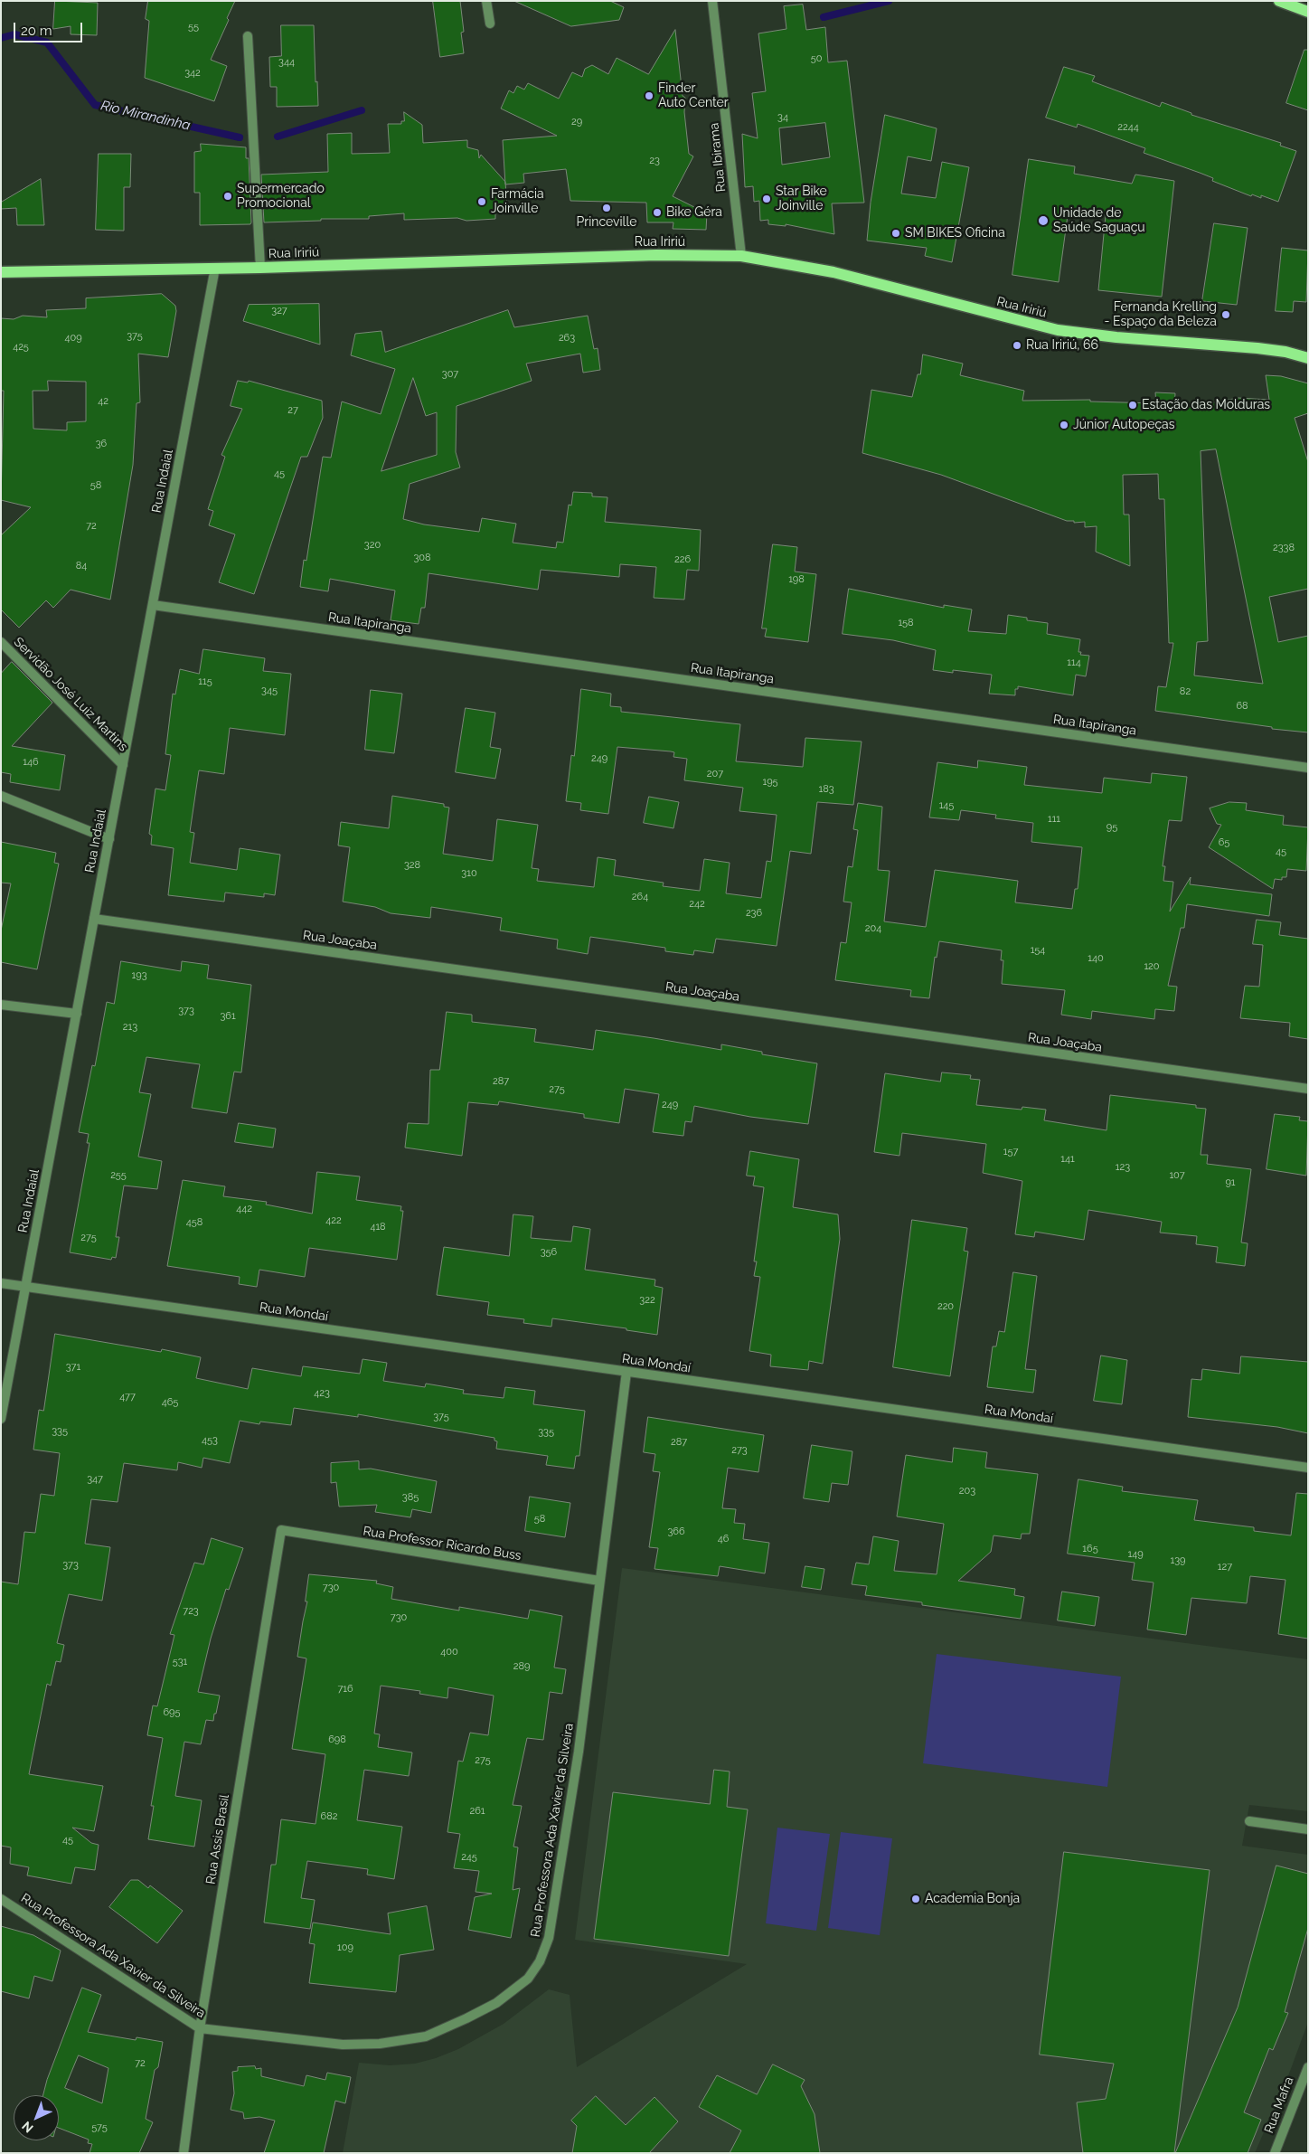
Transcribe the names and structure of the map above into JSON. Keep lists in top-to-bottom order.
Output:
{
  "streets": {
    "main road": ["Rua Iririú"],
    "street": [
      "Rua Ibirama",
      "Rua Indaial",
      "Rua Itapiranga",
      "Servidão José Luiz Martins",
      "Rua Joaçaba",
      "Rua Mondaí",
      "Rua Professor Ricardo Buss",
      "Rua Professora Ada Xavier da Silveira",
      "Rua Assis Brasil",
      "Rua Mafra"
    ]
  },
  "crossings": [
    ["Rua Ibirama", "Rua Iririú"],
    ["Rua Iririú", "Rua Indaial"],
    ["Rua Indaial", "Rua Itapiranga"],
    ["Rua Indaial", "Servidão José Luiz Martins"],
    ["Rua Indaial", "Rua Joaçaba"],
    ["Rua Indaial", "Rua Mondaí"],
    ["Rua Mondaí", "Rua Professora Ada Xavier da Silveira"],
    ["Rua Professor Ricardo Buss", "Rua Professora Ada Xavier da Silveira"],
    ["Rua Professor Ricardo Buss", "Rua Assis Brasil"],
    ["Rua Professora Ada Xavier da Silveira", "Rua Assis Brasil"]
  ],
  "water": ["Rio Mirandinha"],
  "places": [
    "Finder Auto Center",
    "Supermercado Promocional",
    "Star Bike Joinville",
    "Farmácia Joinville",
    "Princeville",
    "Bike Géra",
    "Unidade de Saúde Saguaçu",
    "SM BIKES Oficina",
    "Fernanda Krelling - Espaço da Beleza",
    "Rua Iririú, 66",
    "Estação das Molduras",
    "Júnior Autopeças",
    "Academia Bonja"
  ],
  "house_numbers": [
    "55",
    "50",
    "344",
    "342",
    "34",
    "29",
    "2244",
    "23",
    "327",
    "375",
    "409",
    "263",
    "425",
    "307",
    "42",
    "27",
    "36",
    "45",
    "58",
    "72",
    "320",
    "2338",
    "308",
    "226",
    "84",
    "198",
    "158",
    "114",
    "115",
    "345",
    "82",
    "68",
    "249",
    "146",
    "207",
    "195",
    "183",
    "145",
    "111",
    "95",
    "65",
    "45",
    "328",
    "310",
    "264",
    "242",
    "236",
    "204",
    "154",
    "140",
    "120",
    "193",
    "373",
    "361",
    "213",
    "287",
    "275",
    "249",
    "157",
    "141",
    "123",
    "255",
    "107",
    "91",
    "442",
    "422",
    "458",
    "418",
    "275",
    "356",
    "322",
    "220",
    "371",
    "423",
    "477",
    "465",
    "375",
    "335",
    "335",
    "453",
    "287",
    "273",
    "347",
    "203",
    "385",
    "58",
    "366",
    "46",
    "165",
    "149",
    "139",
    "373",
    "127",
    "730",
    "723",
    "730",
    "400",
    "531",
    "289",
    "716",
    "695",
    "698",
    "275",
    "261",
    "682",
    "45",
    "245",
    "109",
    "72",
    "575"
  ],
  "scale_bar": "20 m",
  "north": "bottom left"
}
